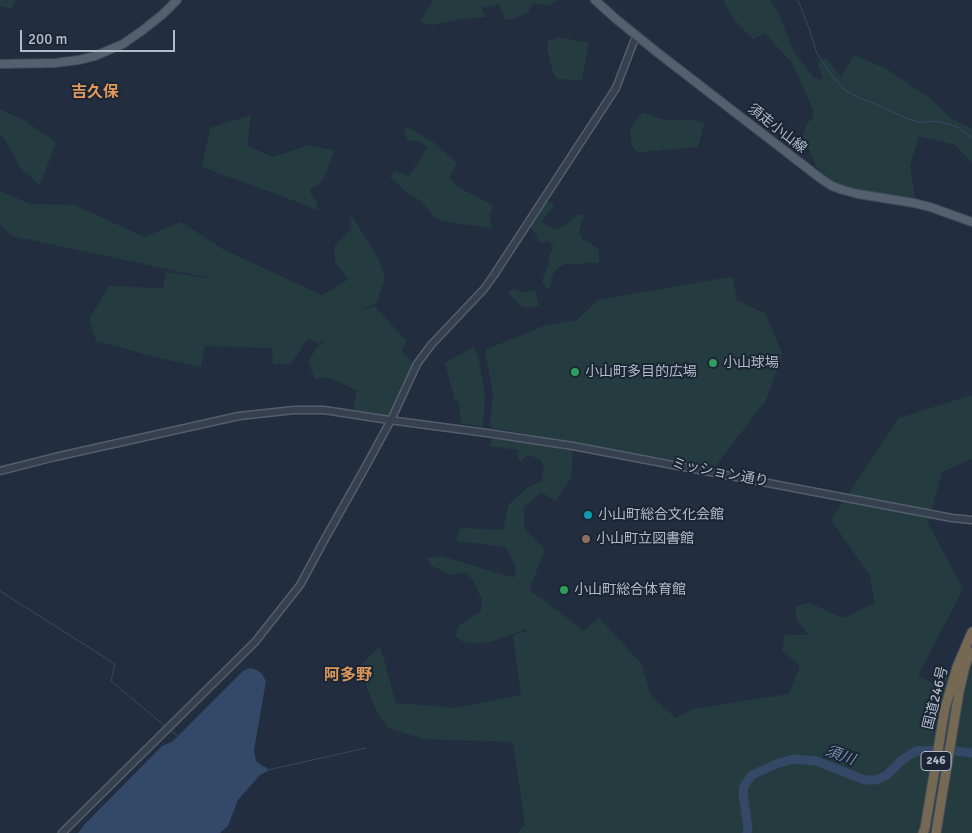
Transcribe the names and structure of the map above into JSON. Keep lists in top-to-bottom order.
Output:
{
  "streets": {
    "highway": ["国道246号", "246"],
    "main road": ["須走小山線"],
    "street": ["ミッション通り"]
  },
  "districts": ["吉久保", "阿多野"],
  "water": ["須川"],
  "places": [
    "小山球場",
    "小山町多目的広場",
    "小山町総合文化会館",
    "小山町立図書館",
    "小山町総合体育館"
  ],
  "scale_bar": "200 m"
}
